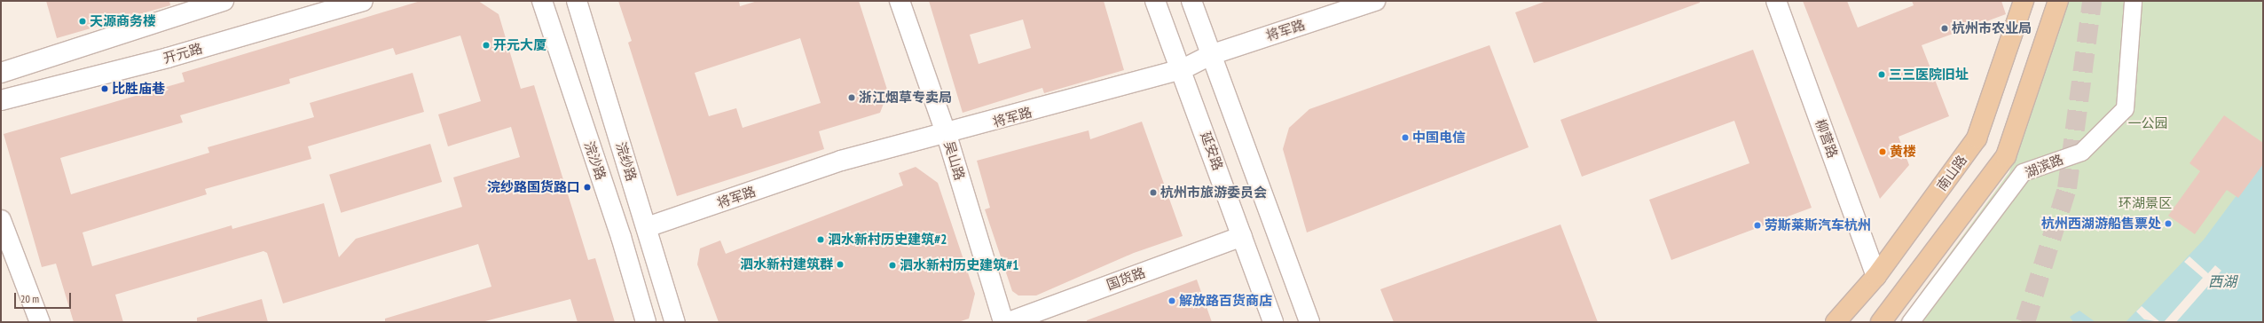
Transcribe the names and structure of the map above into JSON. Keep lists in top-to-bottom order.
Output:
{
  "streets": {
    "main road": ["南山路"],
    "street": [
      "将军路",
      "开元路",
      "柳营路",
      "延安路",
      "浣沙路",
      "吴山路",
      "浣纱路",
      "湖滨路",
      "国货路"
    ]
  },
  "crossings": [
    ["将军路", "延安路"],
    ["将军路", "吴山路"],
    ["将军路", "浣纱路"],
    ["柳营路", "南山路"],
    ["延安路", "国货路"]
  ],
  "water": ["西湖"],
  "parks": ["一公园", "环湖景区"],
  "places": [
    "天源商务楼",
    "杭州市农业局",
    "开元大厦",
    "三三医院旧址",
    "比胜庙巷",
    "浙江烟草专卖局",
    "中国电信",
    "黄楼",
    "浣纱路国货路口",
    "杭州市旅游委员会",
    "杭州西湖游船售票处",
    "劳斯莱斯汽车杭州",
    "泗水新村历史建筑#2",
    "泗水新村建筑群",
    "泗水新村历史建筑#1",
    "解放路百货商店"
  ],
  "scale_bar": "20 m"
}
